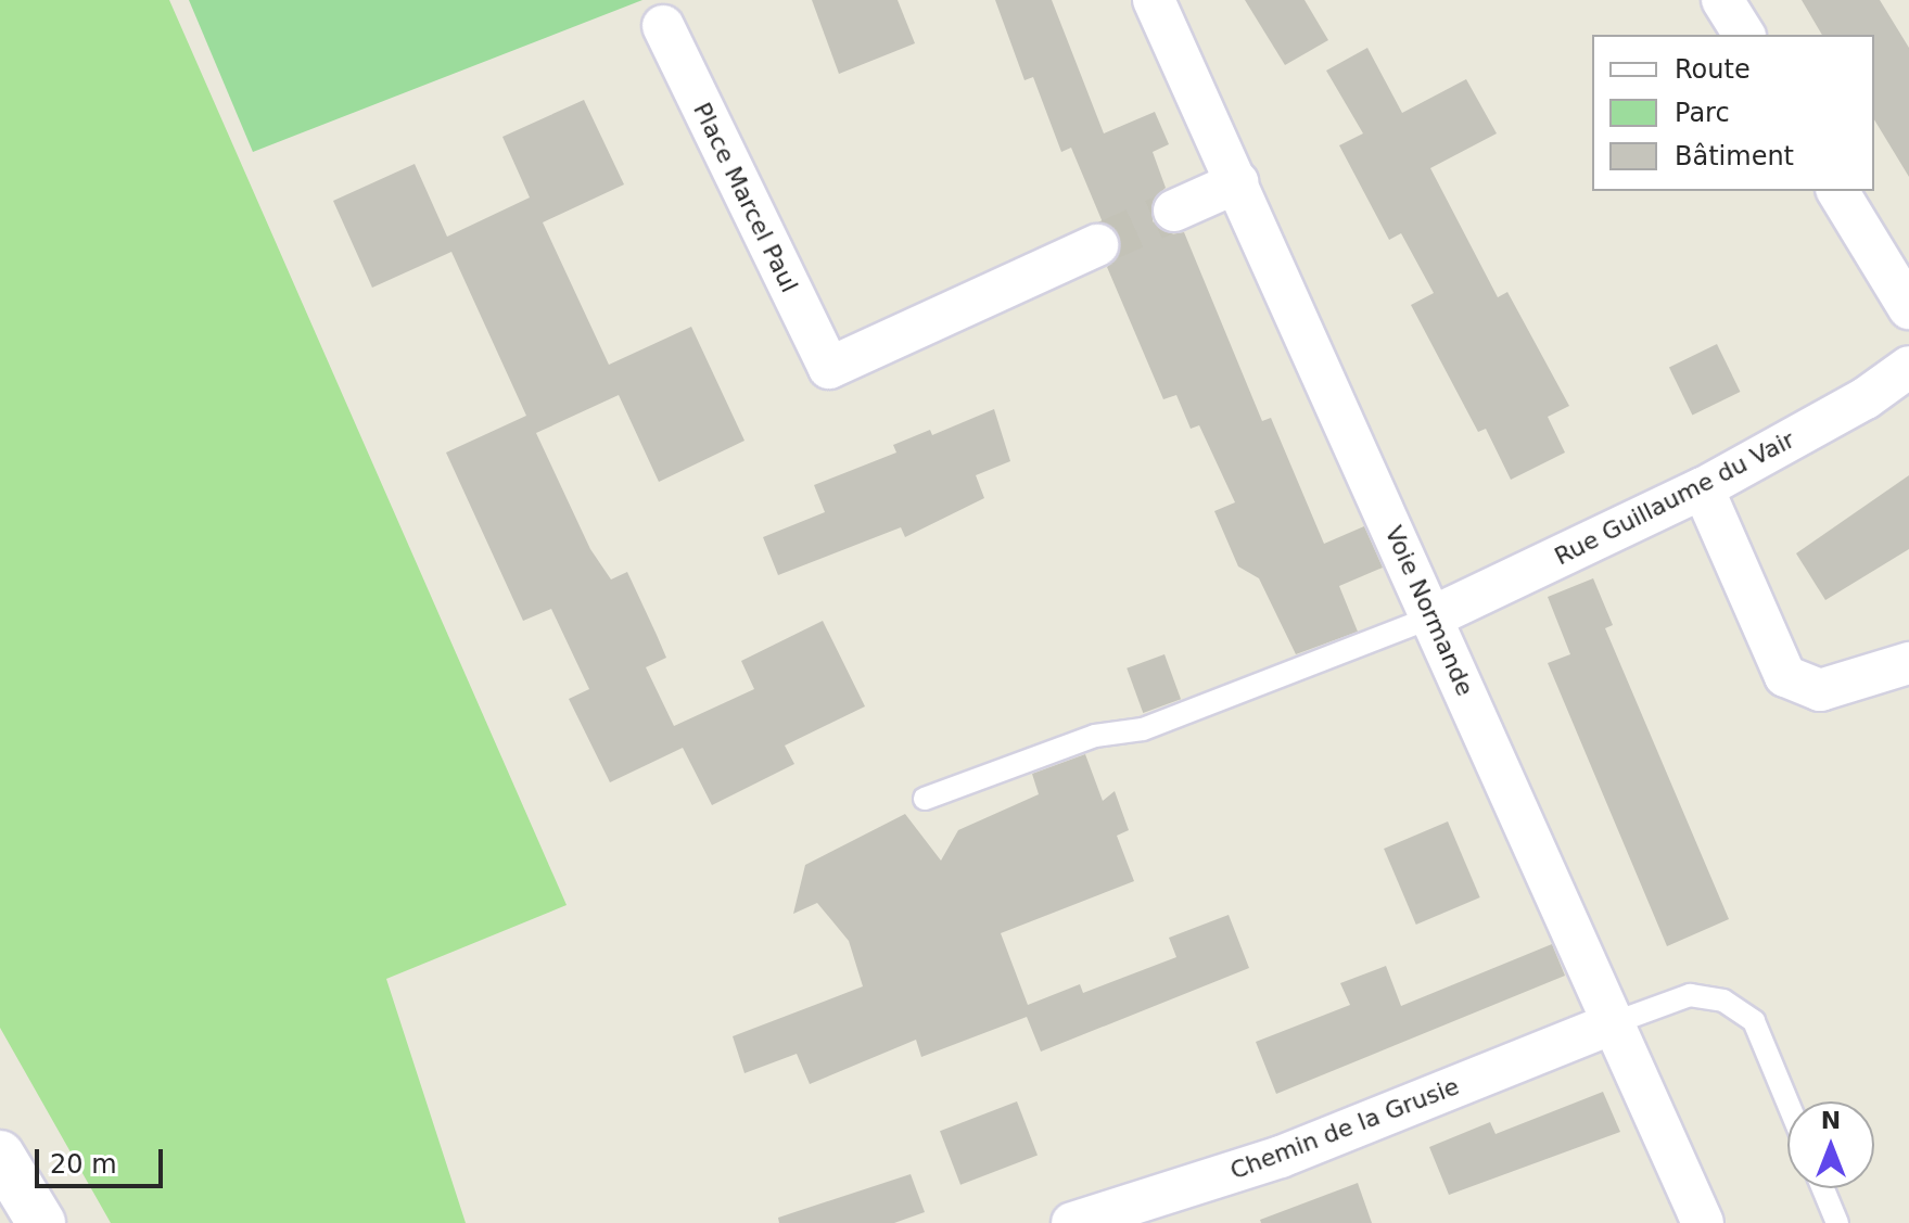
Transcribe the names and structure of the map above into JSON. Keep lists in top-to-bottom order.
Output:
{
  "streets": {
    "street": [
      "Place Marcel Paul",
      "Rue Guillaume du Vair",
      "Voie Normande",
      "Chemin de la Grusie"
    ]
  },
  "crossings": [
    ["Rue Guillaume du Vair", "Voie Normande"],
    ["Voie Normande", "Chemin de la Grusie"]
  ],
  "legend": ["Route", "Parc", "Bâtiment"],
  "scale_bar": "20 m",
  "north": "top"
}
